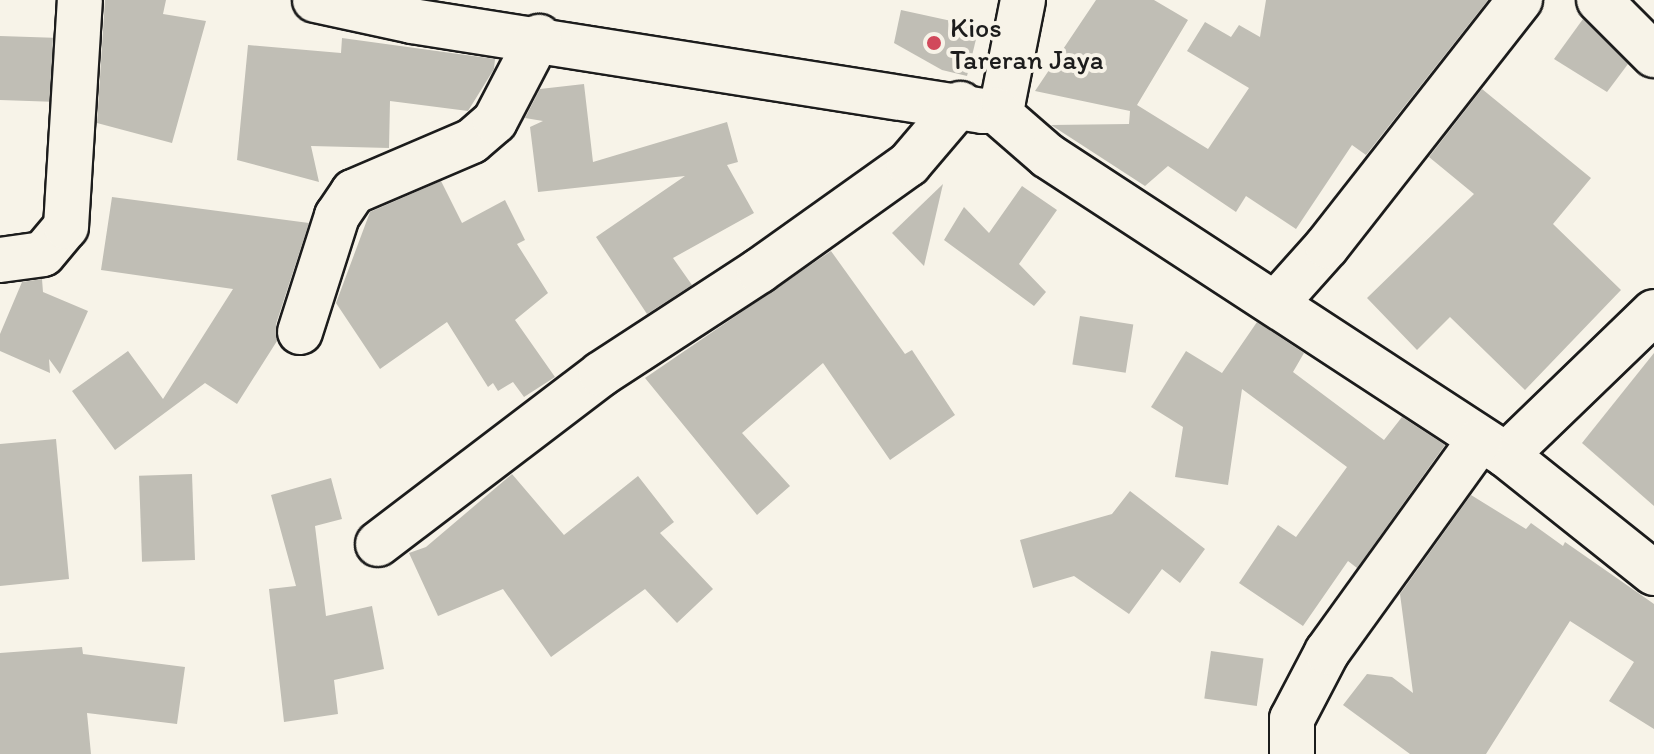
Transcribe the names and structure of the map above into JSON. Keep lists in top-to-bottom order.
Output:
{
  "places": ["Kios Tareran Jaya"]
}
